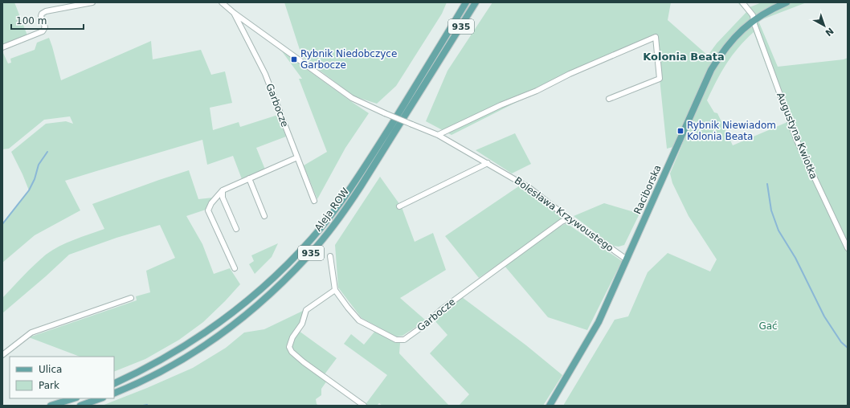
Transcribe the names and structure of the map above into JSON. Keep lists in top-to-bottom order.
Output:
{
  "streets": {
    "main road": ["935", "Raciborska", "Aleja ROW"],
    "street": ["Garbocze", "Augustyna Kwiotka", "Bolesława Krzywoustego"]
  },
  "crossings": [
    ["Garbocze", "Bolesława Krzywoustego"],
    ["Augustyna Kwiotka", "Raciborska"],
    ["Raciborska", "Bolesława Krzywoustego"]
  ],
  "districts": ["Kolonia Beata"],
  "parks": ["Gać"],
  "places": {
    "transit": ["Rybnik Niedobczyce Garbocze", "Rybnik Niewiadom Kolonia Beata"]
  },
  "legend": ["Ulica", "Park"],
  "scale_bar": "100 m",
  "north": "bottom right"
}
